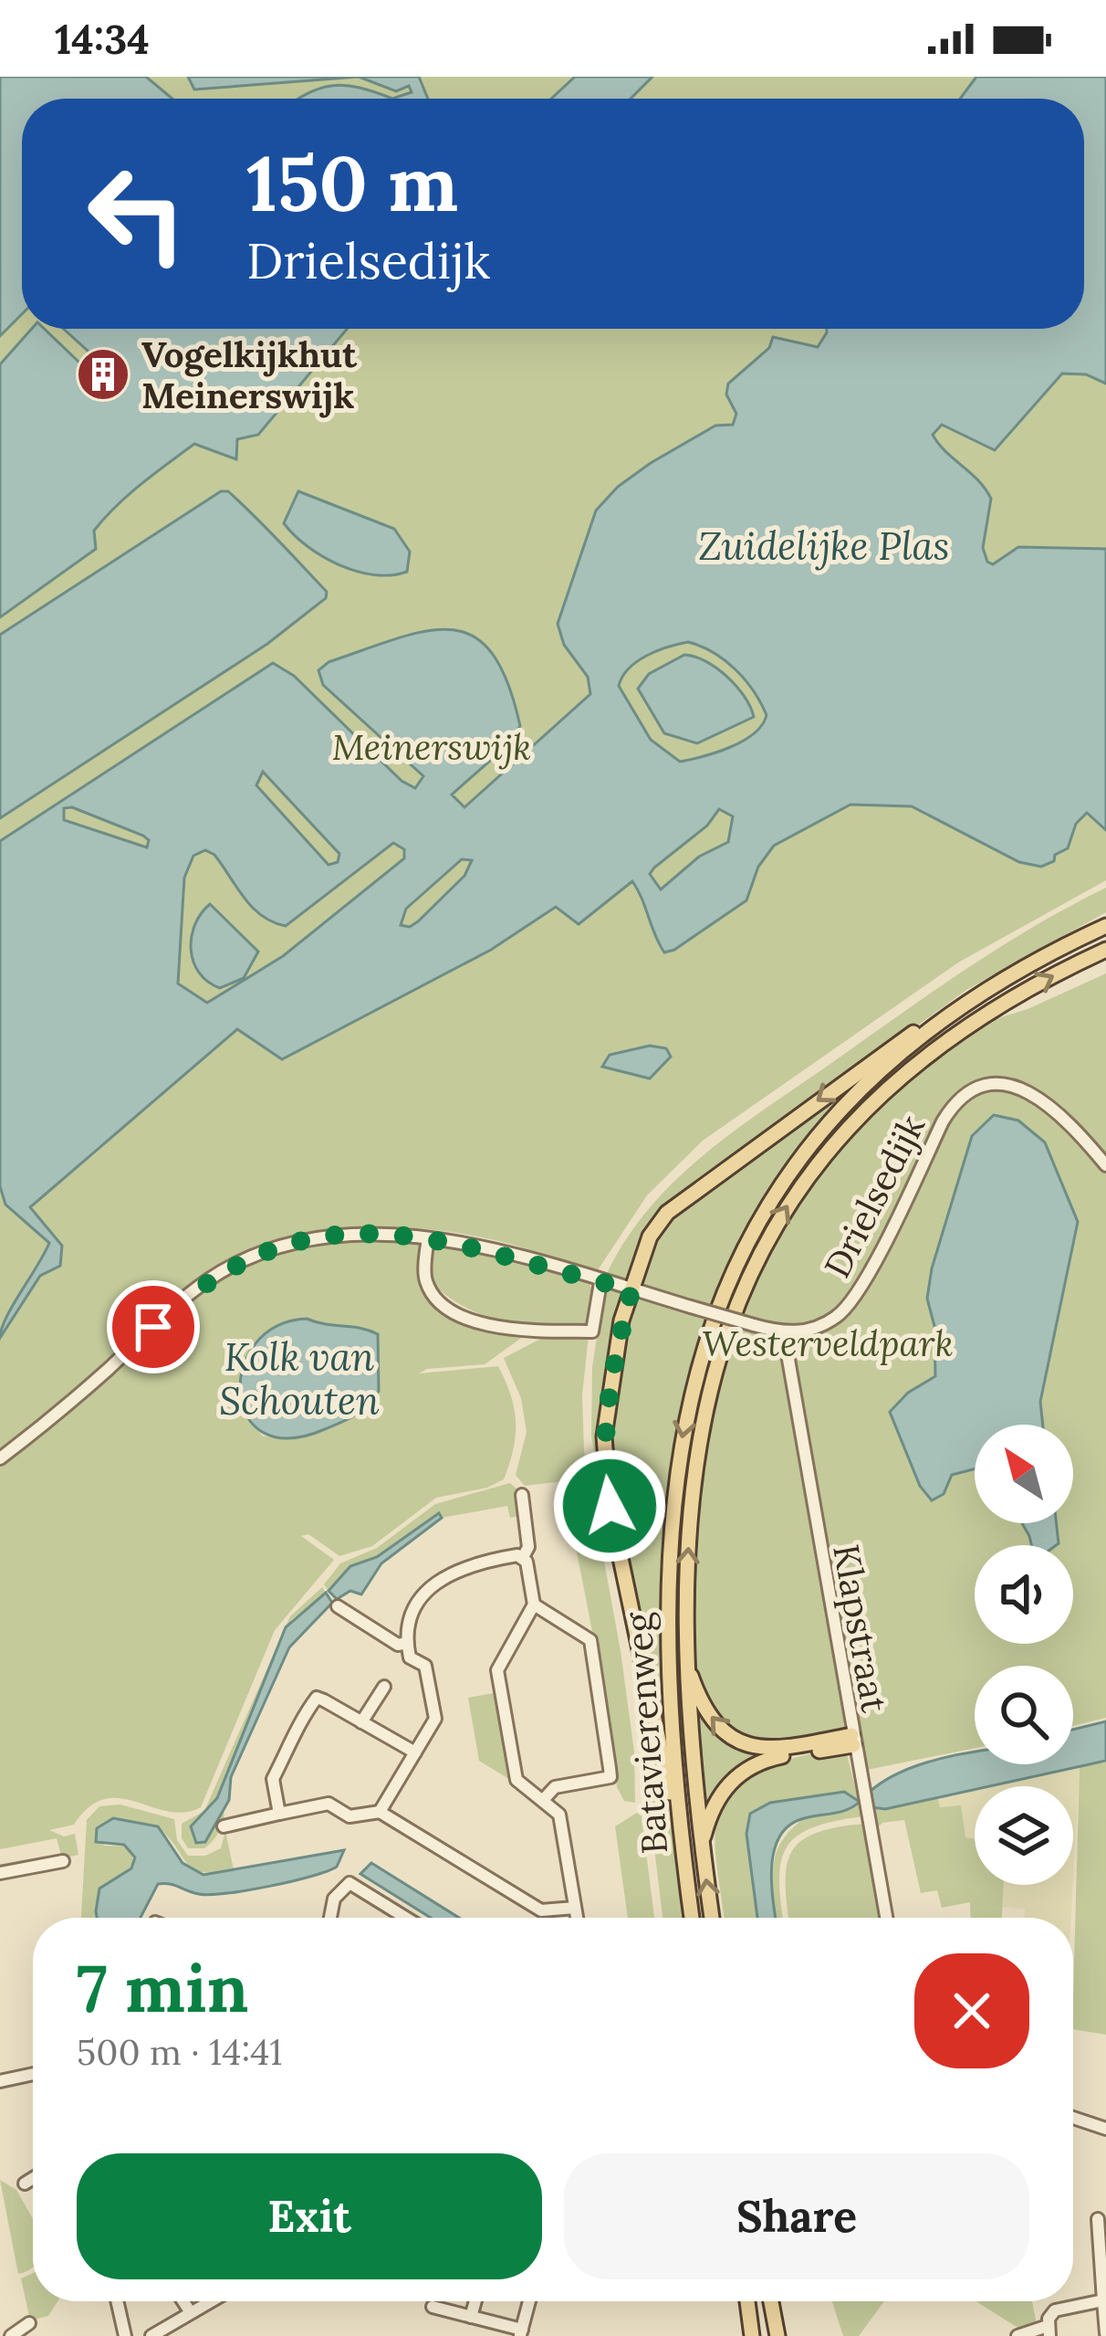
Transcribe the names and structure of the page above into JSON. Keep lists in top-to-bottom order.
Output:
{
  "streets": {
    "main road": ["Batavierenweg"],
    "street": ["Drielsedijk", "Klapstraat"]
  },
  "crossings": [
    ["Drielsedijk", "Klapstraat"]
  ],
  "water": ["Zuidelijke Plas", "Kolk van Schouten"],
  "parks": ["Meinerswijk", "Westerveldpark"],
  "places": {
    "building": ["Vogelkijkhut Meinerswijk"]
  },
  "north": "top left",
  "page": {
    "status": "14:34",
    "turn": ["150 m", "Drielsedijk"],
    "heading": ["7 min", "500 m · 14:41"],
    "buttons": ["Exit", "Share"]
  }
}
